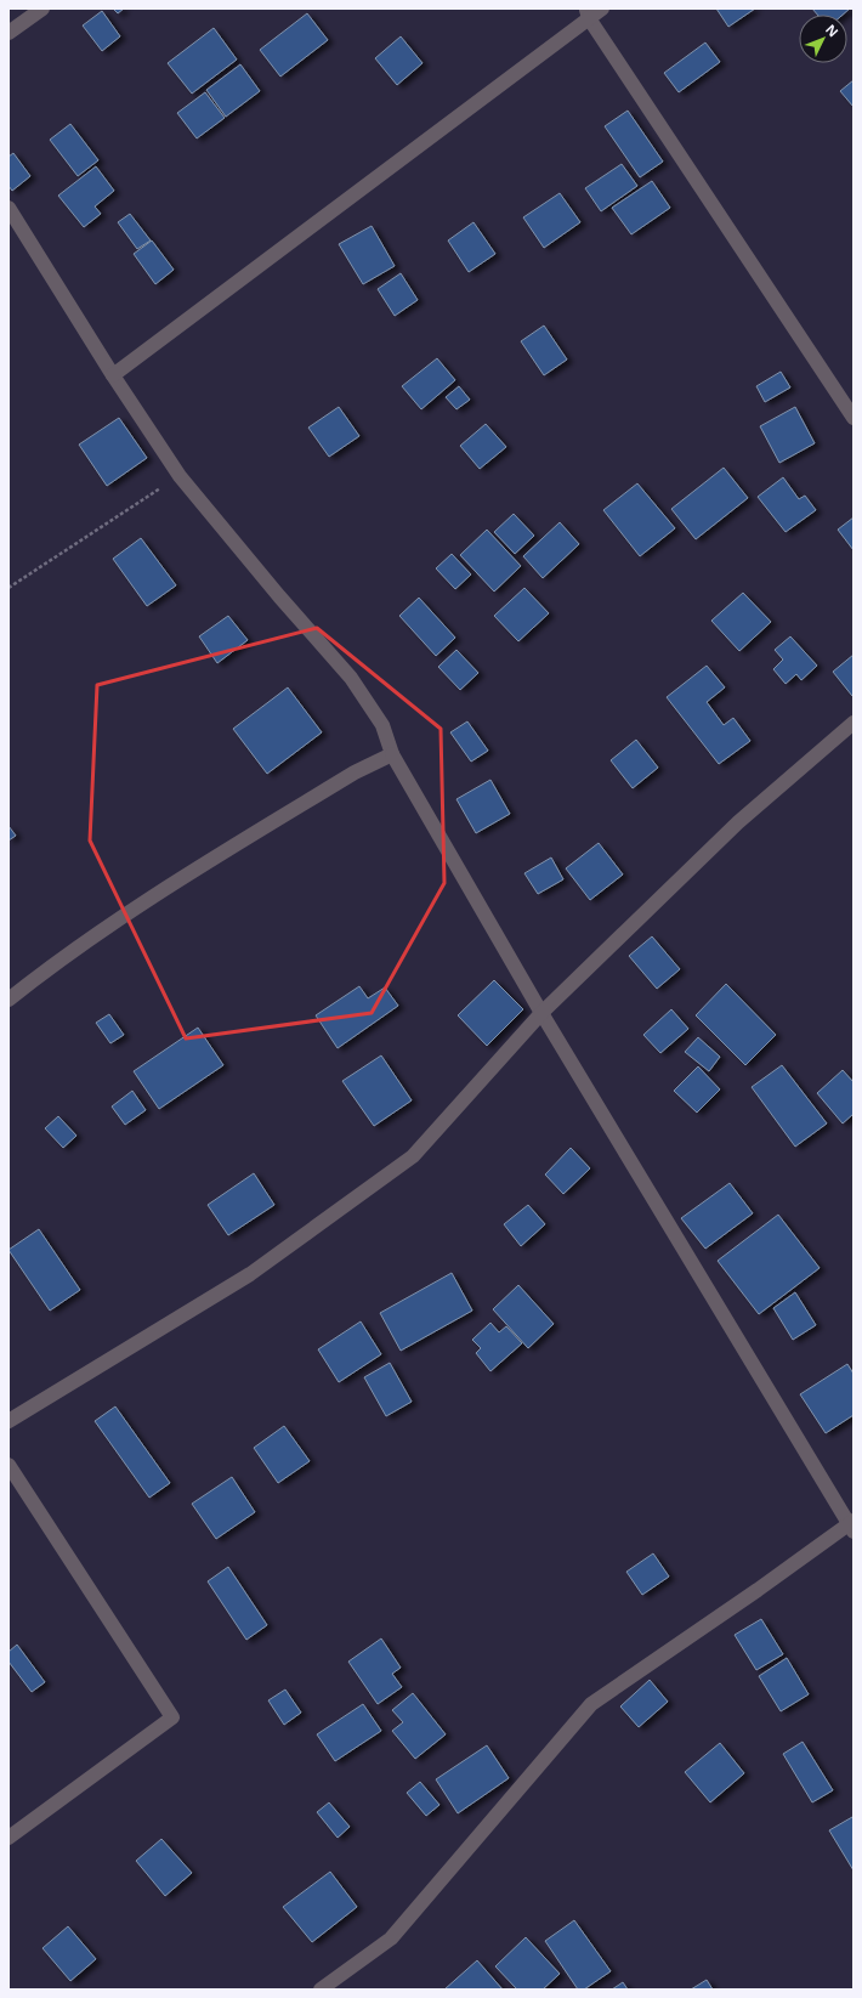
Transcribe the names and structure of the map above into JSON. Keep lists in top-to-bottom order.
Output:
{
  "north": "top right"
}
